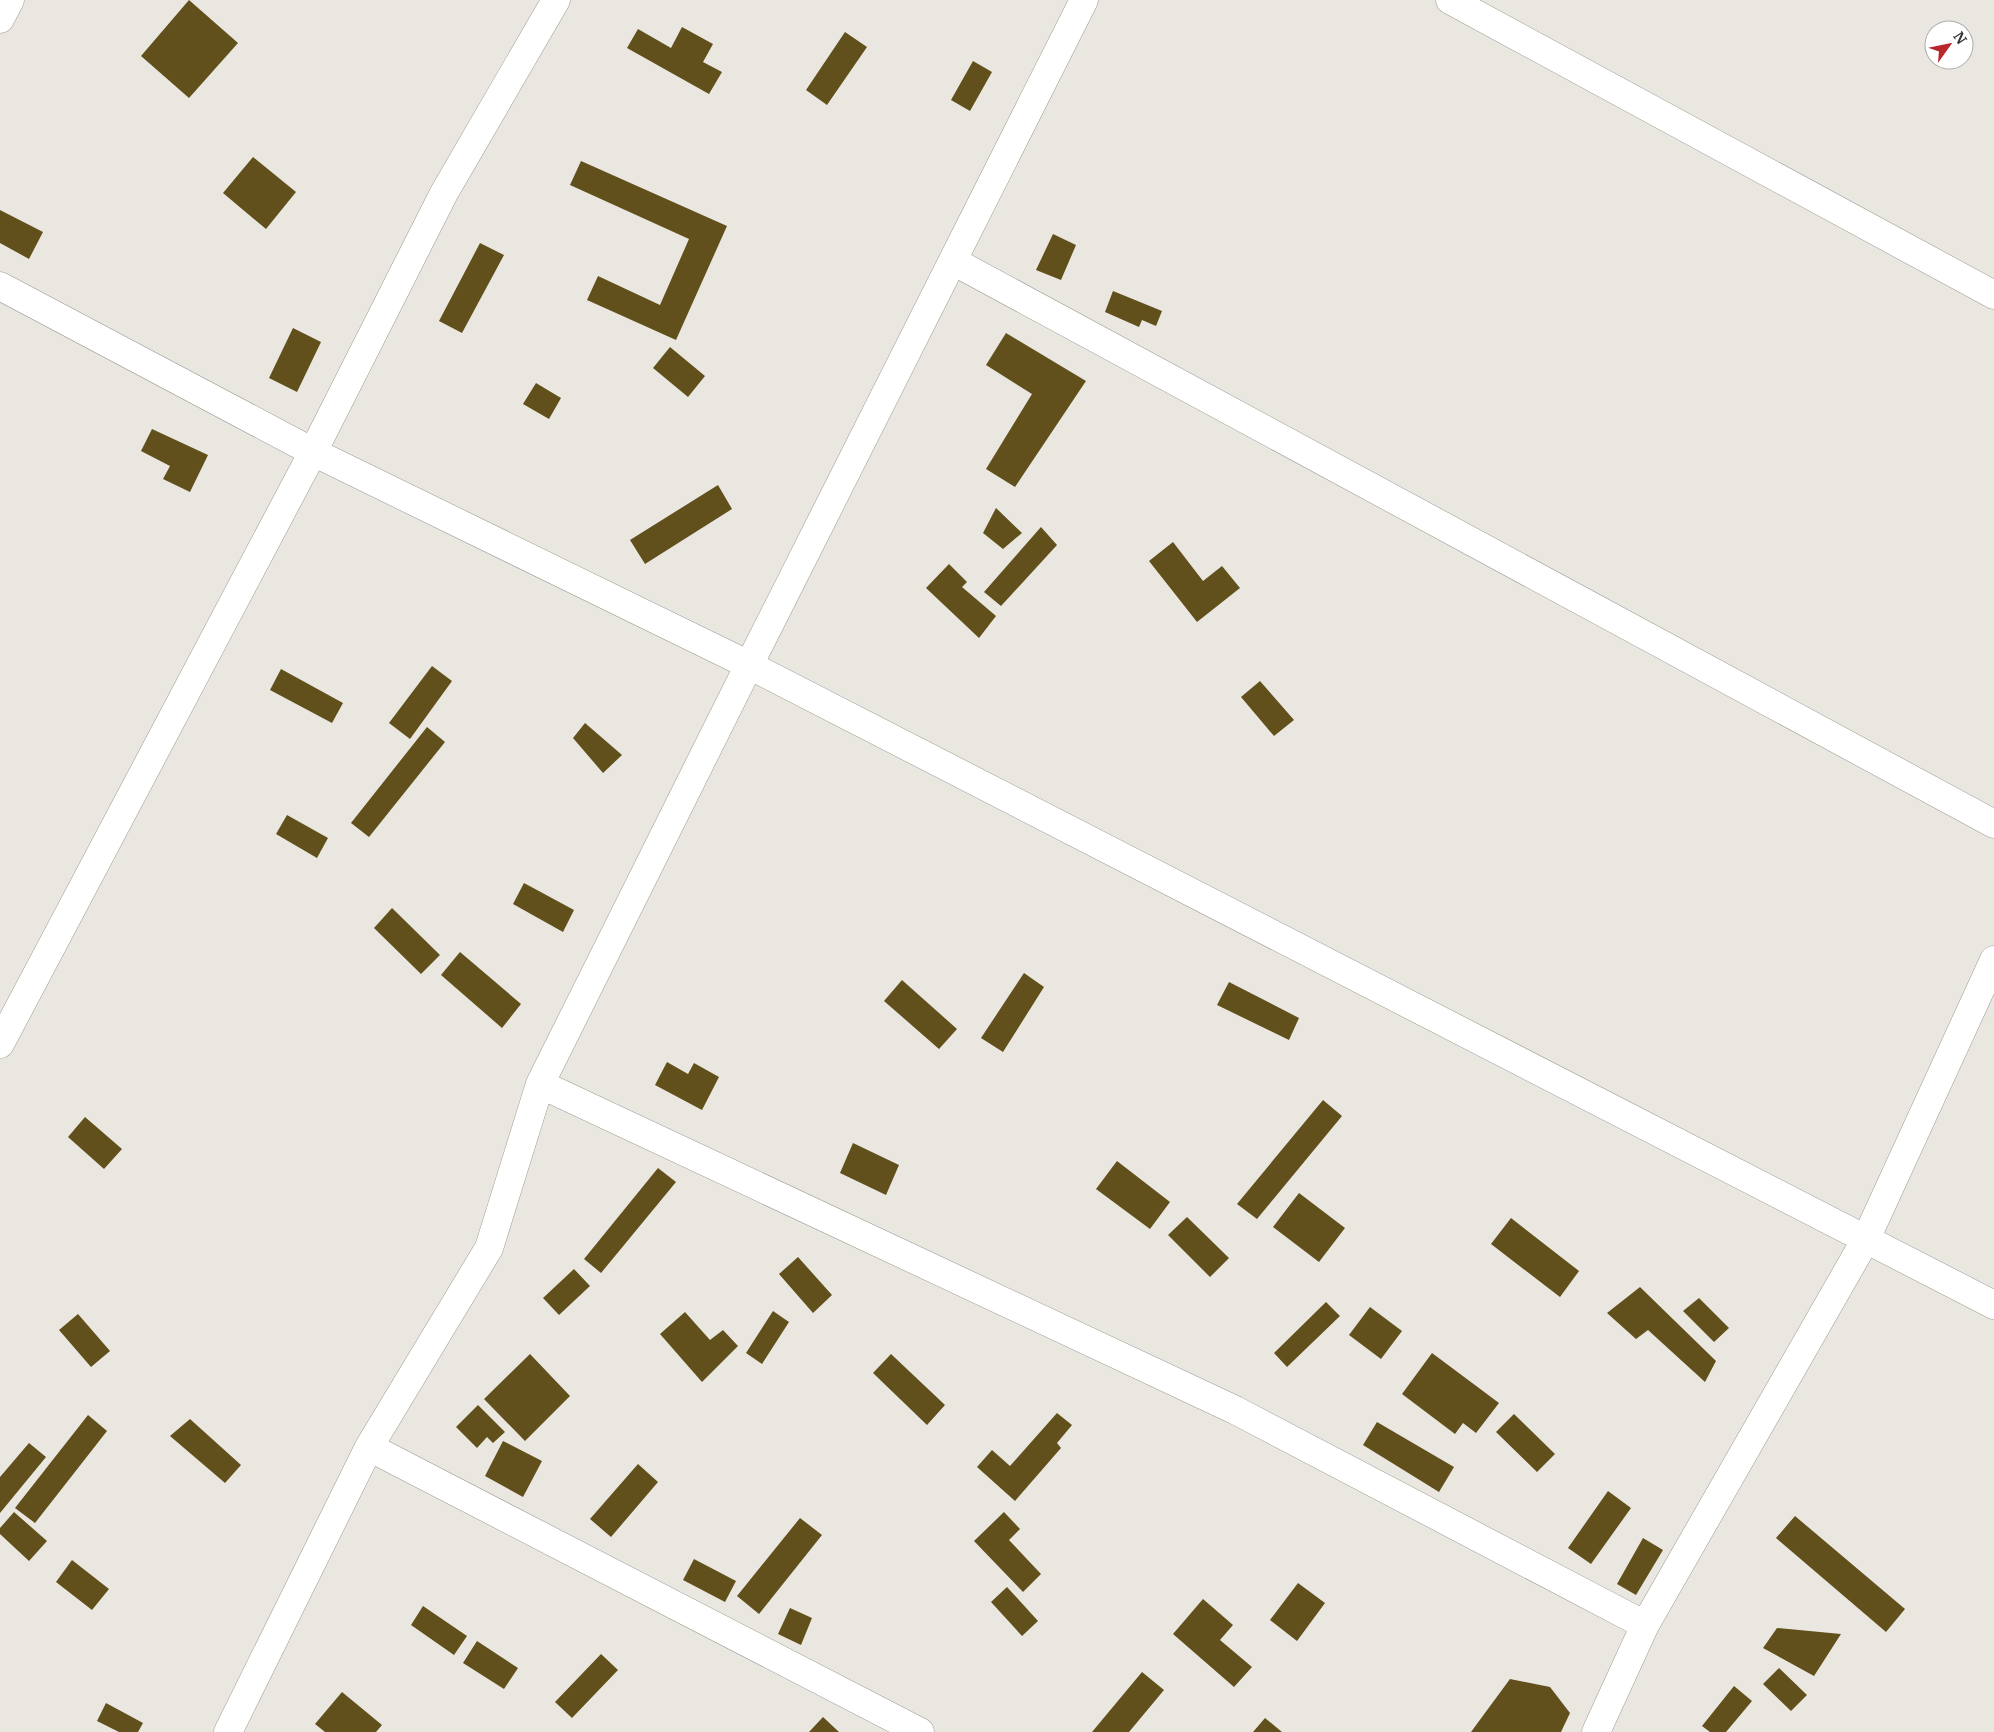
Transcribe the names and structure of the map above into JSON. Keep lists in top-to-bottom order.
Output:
{
  "north": "top right"
}
